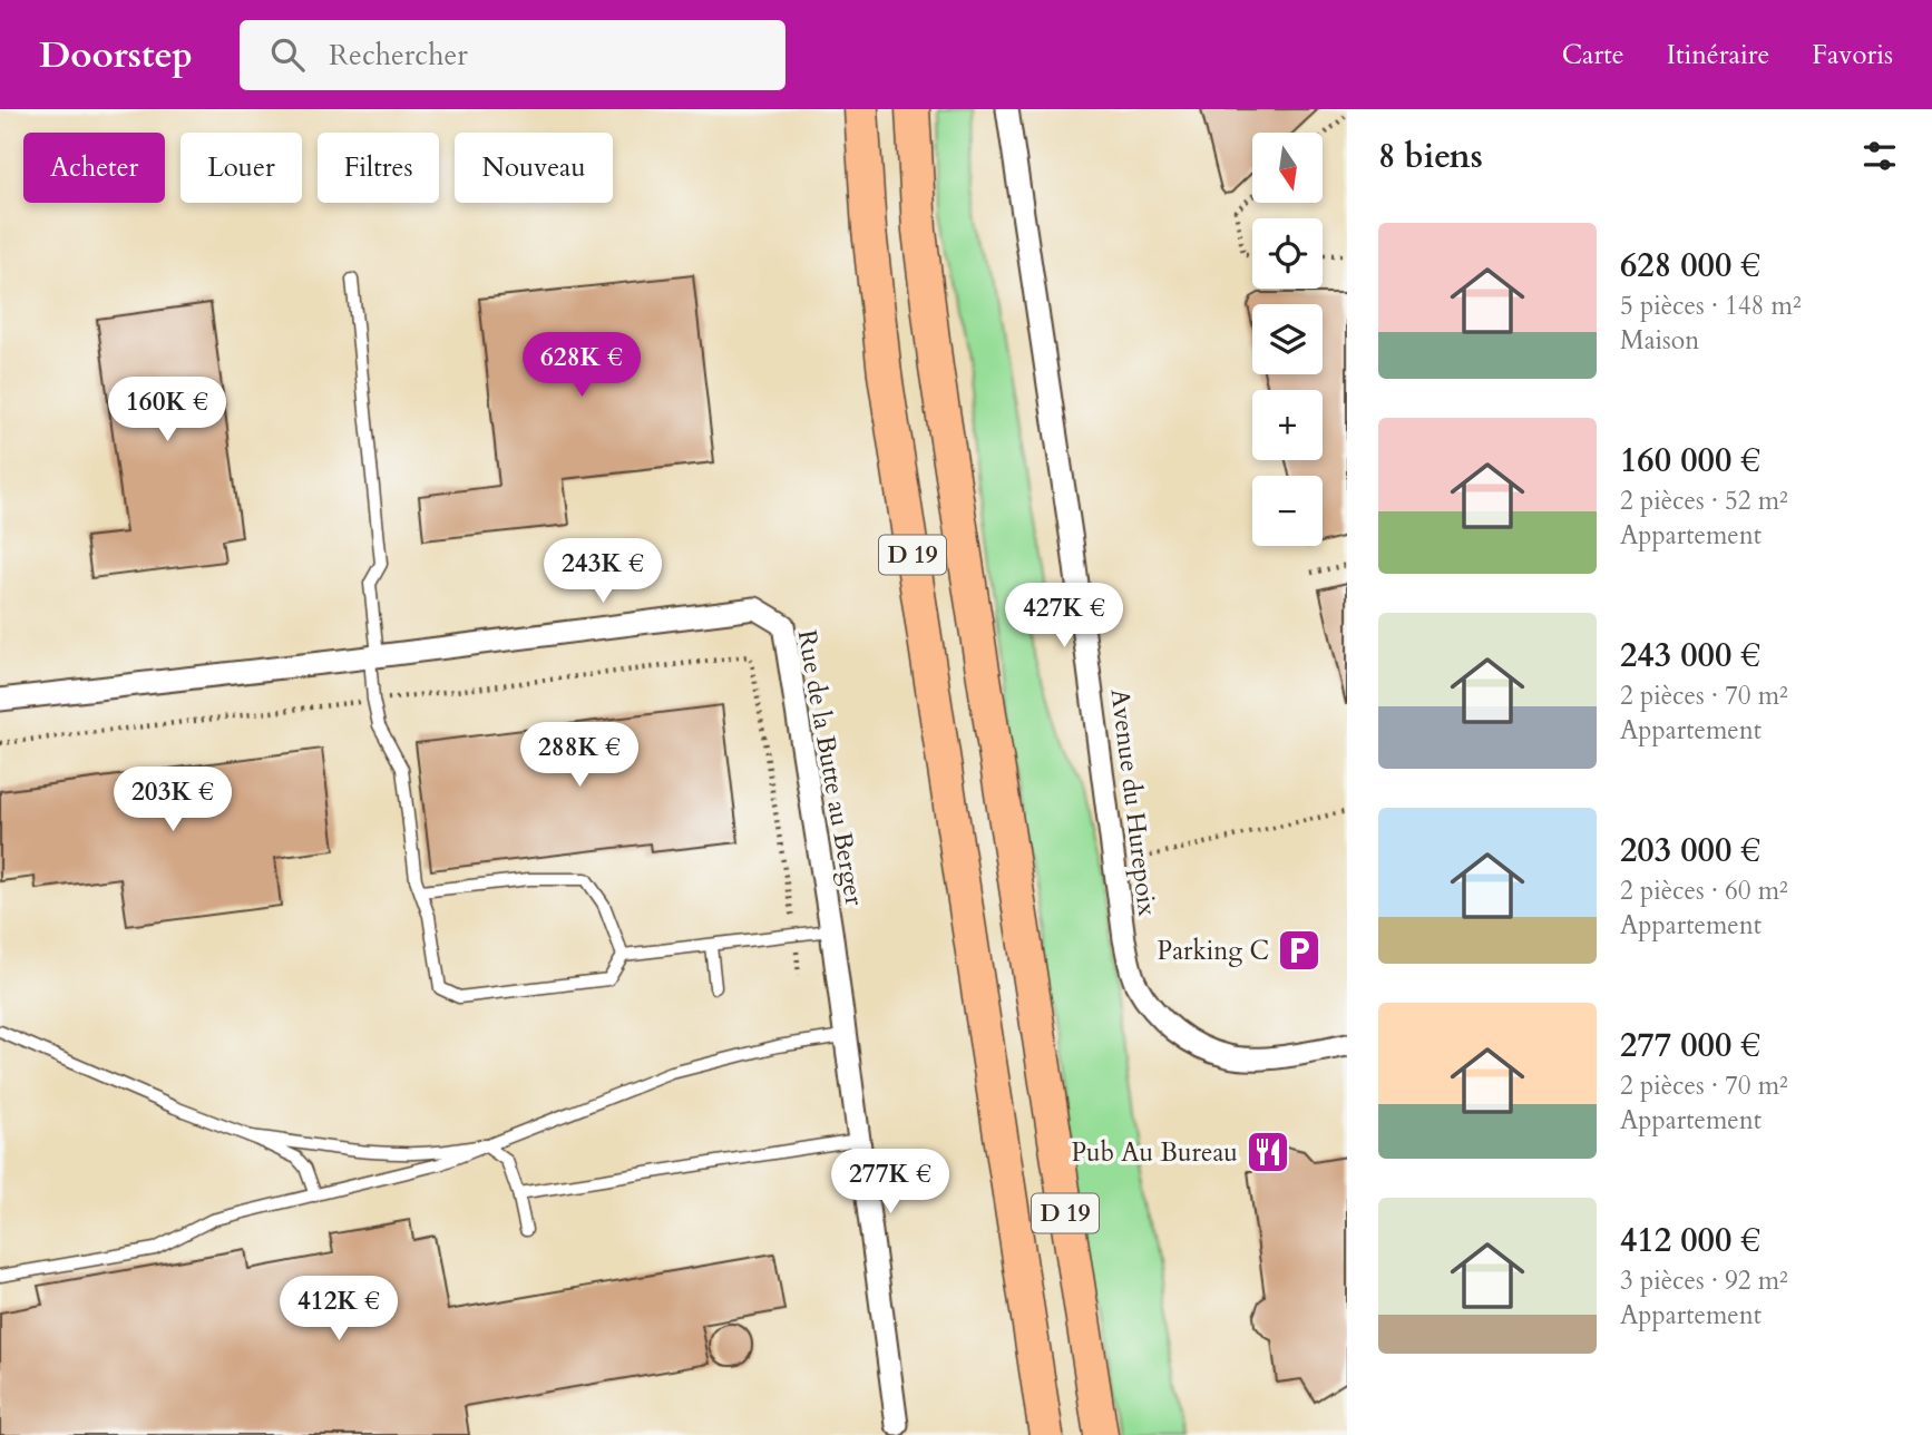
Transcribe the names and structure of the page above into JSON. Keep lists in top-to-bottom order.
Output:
{
  "streets": {
    "main road": ["D 19"],
    "street": ["Rue de la Butte au Berger", "Avenue du Hurepoix"]
  },
  "places": {
    "parking": ["Parking C"],
    "restaurant": ["Pub Au Bureau"]
  },
  "north": "bottom",
  "page": {
    "header": "Doorstep",
    "search": "Rechercher",
    "nav": ["Carte", "Itinéraire", "Favoris"],
    "heading": "8 biens",
    "map_buttons": ["+", "−"],
    "chip": [
      "Acheter",
      "Louer",
      "Filtres",
      "Nouveau"
    ],
    "list": [
      {
        "name": "628 000 €",
        "note": "5 pièces · 148 m² · Maison"
      },
      {
        "name": "160 000 €",
        "note": "2 pièces · 52 m² · Appartement"
      },
      {
        "name": "243 000 €",
        "note": "2 pièces · 70 m² · Appartement"
      },
      {
        "name": "203 000 €",
        "note": "2 pièces · 60 m² · Appartement"
      },
      {
        "name": "277 000 €",
        "note": "2 pièces · 70 m² · Appartement"
      },
      {
        "name": "412 000 €",
        "note": "3 pièces · 92 m² · Appartement"
      }
    ],
    "price": [
      "628K €",
      "160K €",
      "243K €",
      "427K €",
      "288K €",
      "203K €",
      "277K €",
      "412K €"
    ]
  }
}
